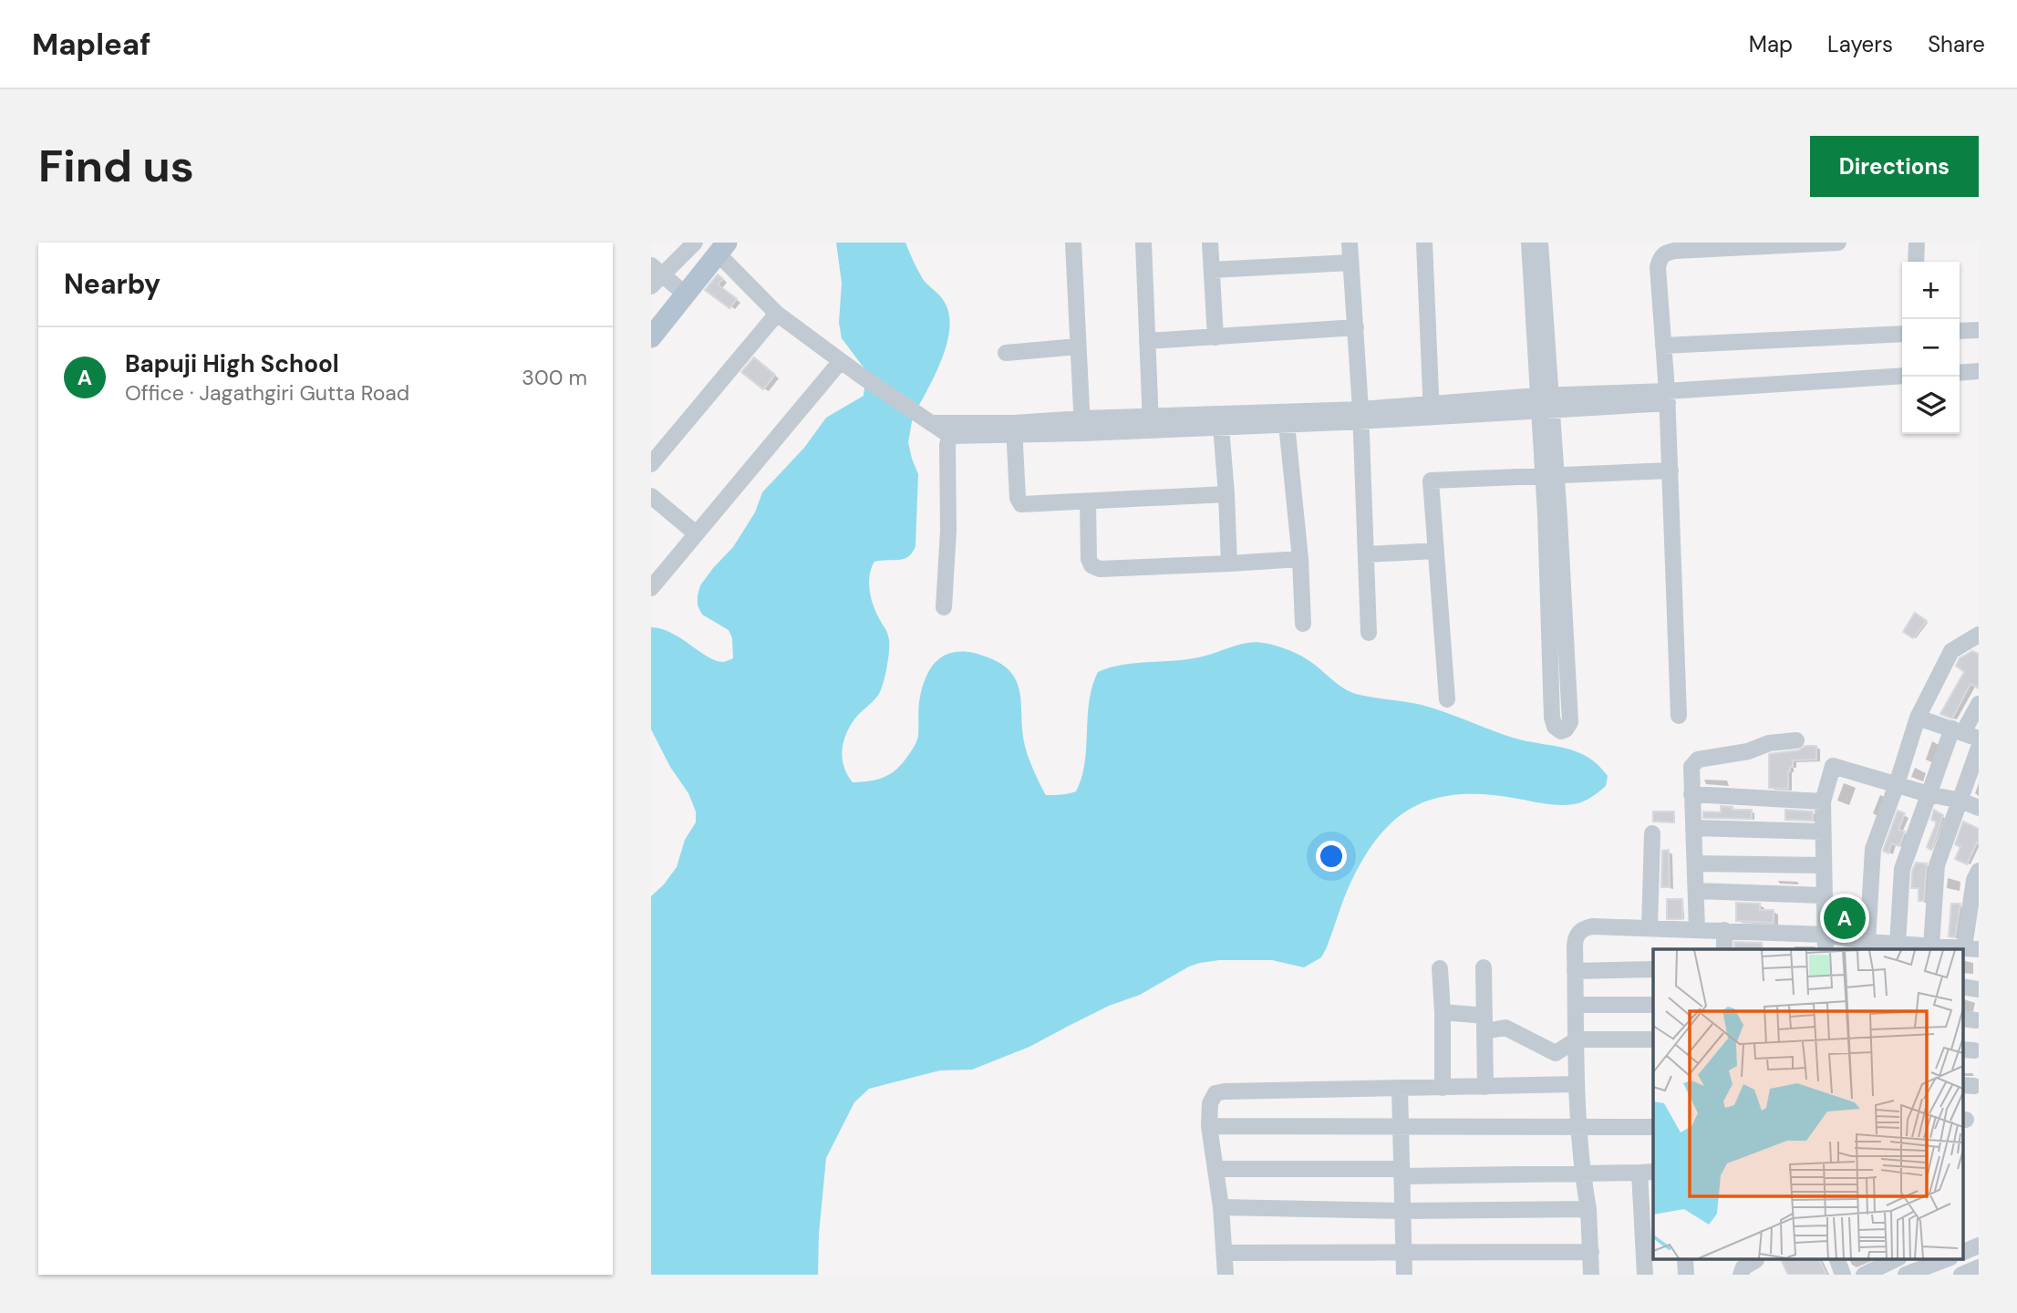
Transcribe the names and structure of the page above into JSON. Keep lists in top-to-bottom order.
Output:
{
  "page": {
    "header": "Mapleaf",
    "nav": ["Map", "Layers", "Share"],
    "buttons": "Directions",
    "title": "Find us",
    "heading": "Nearby",
    "map_buttons": ["+", "−"],
    "list": [
      {
        "mark": "A",
        "name": "Bapuji High School",
        "note": "Office · Jagathgiri Gutta Road",
        "value": "300 m"
      }
    ],
    "pins": "A"
  }
}
